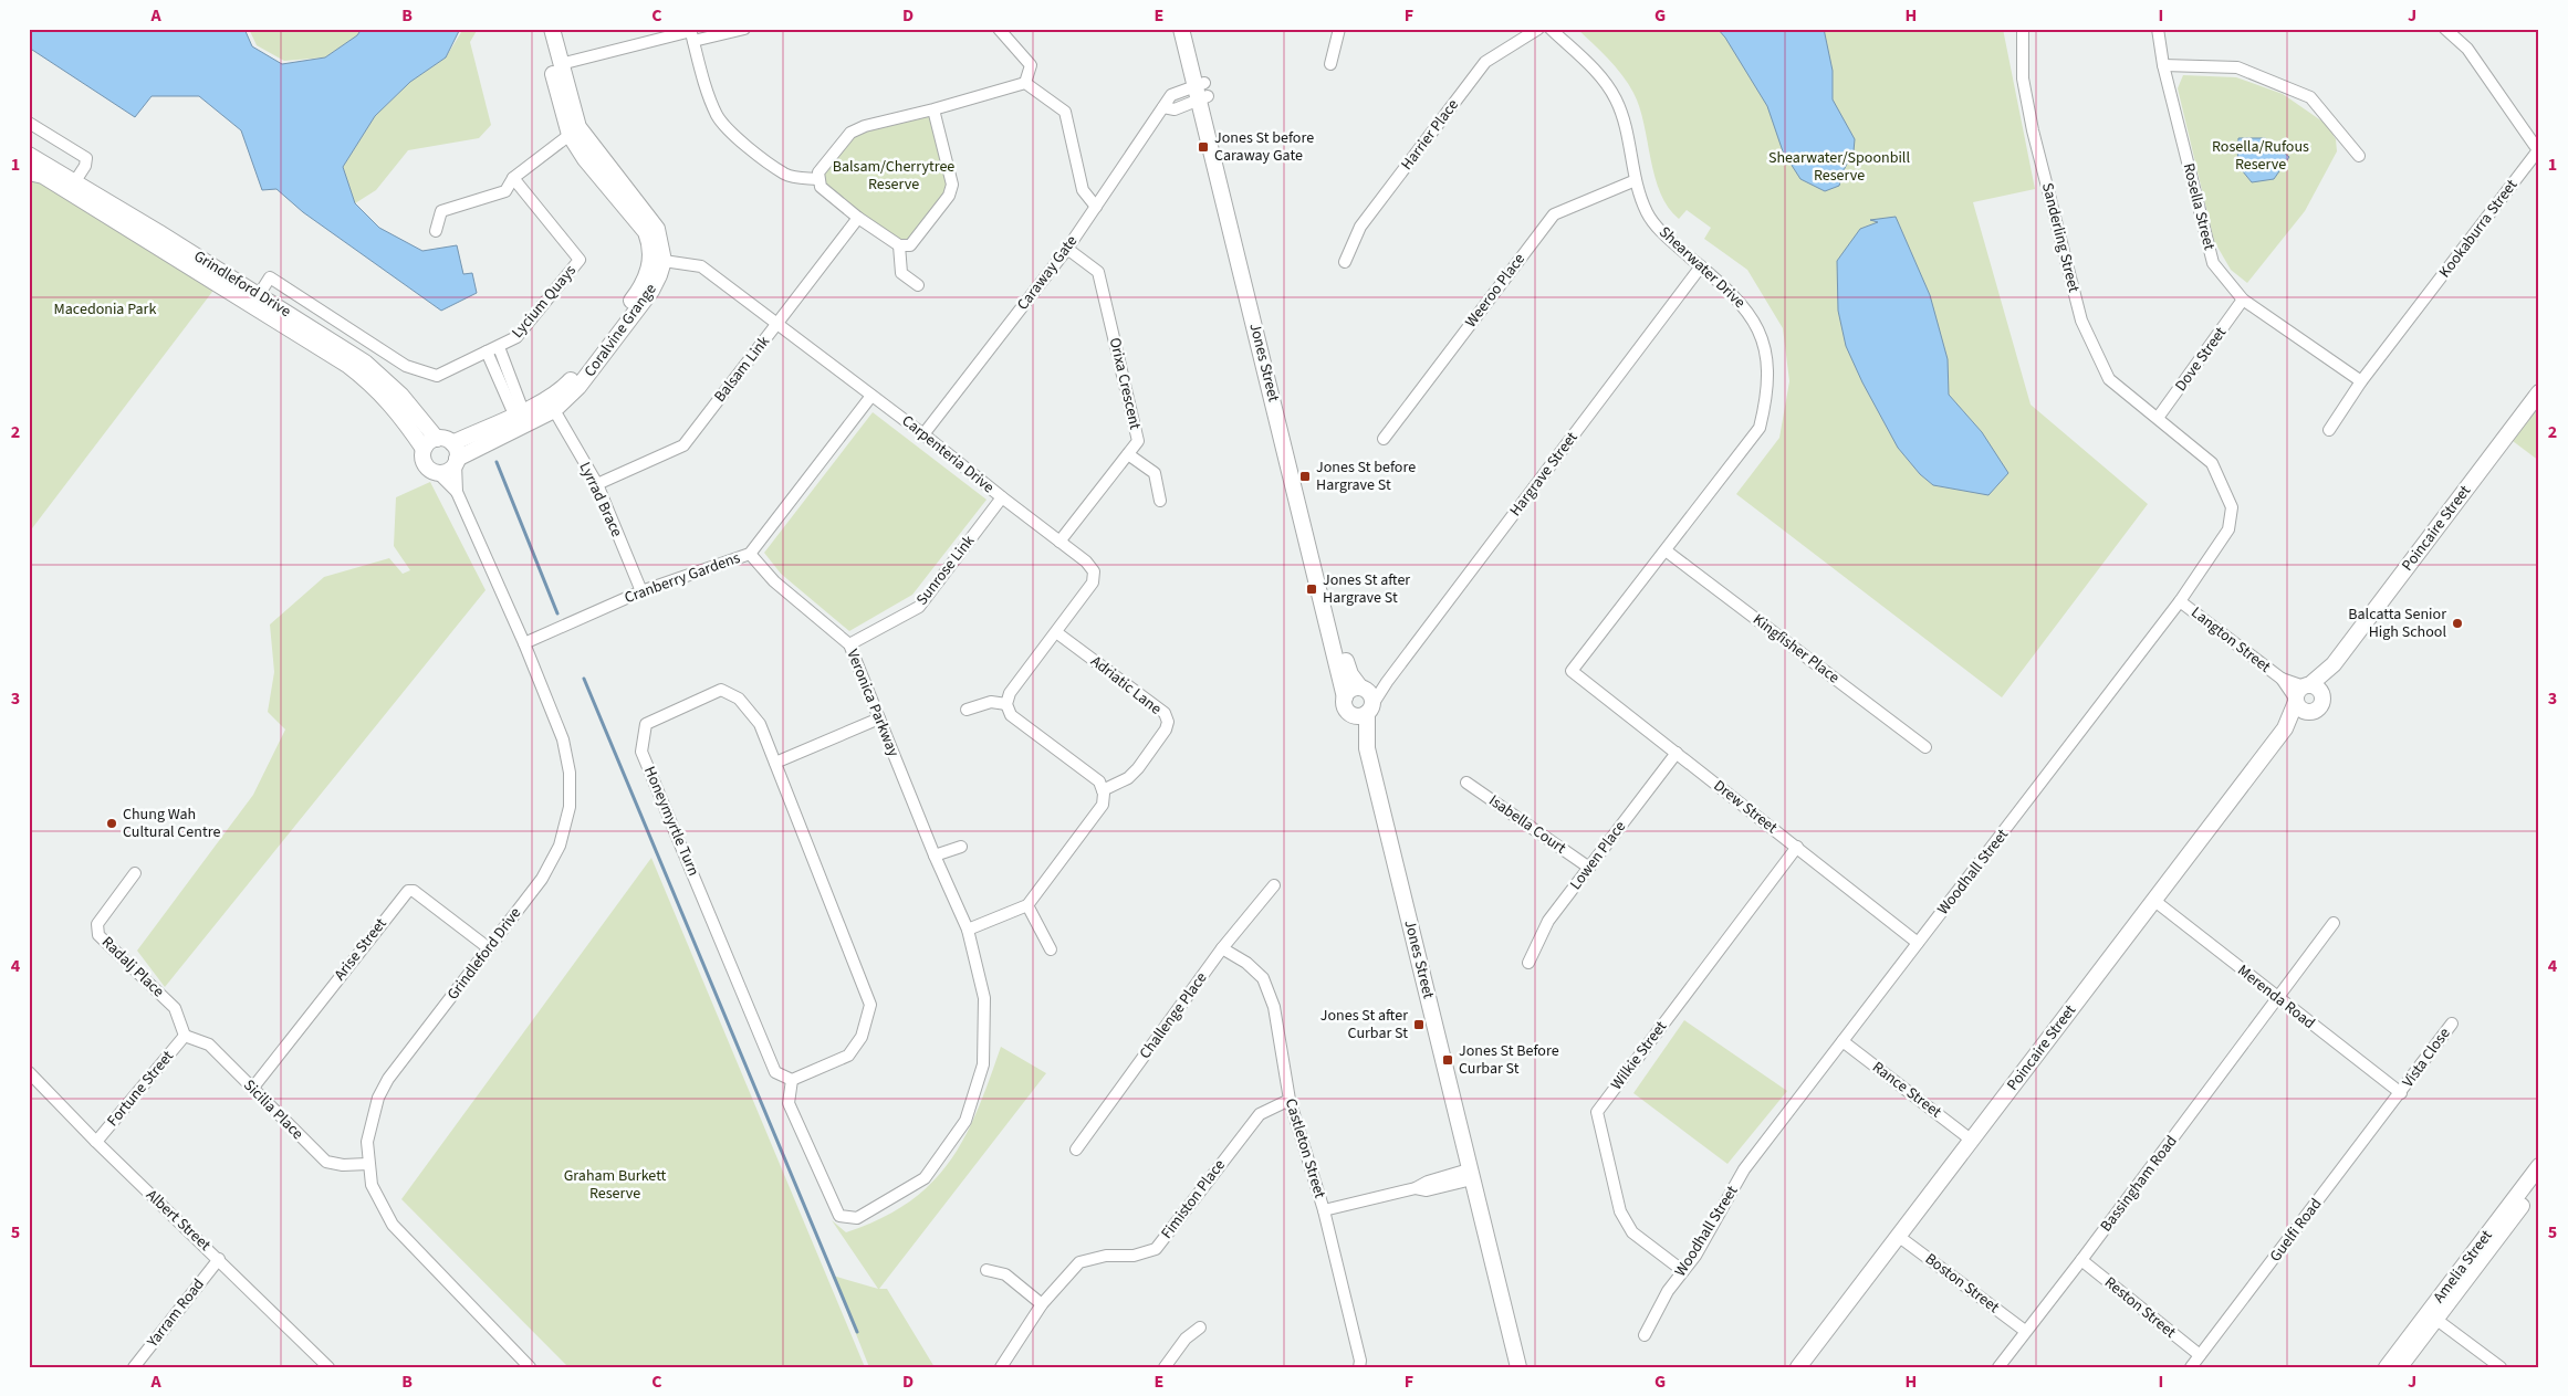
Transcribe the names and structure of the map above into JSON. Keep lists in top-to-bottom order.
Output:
{
  "streets": {
    "street": [
      "Harrier Place",
      "Rosella Street",
      "Kookaburra Street",
      "Sanderling Street",
      "Shearwater Drive",
      "Caraway Gate",
      "Grindleford Drive",
      "Weeroo Place",
      "Lycium Quays",
      "Coralvine Grange",
      "Dove Street",
      "Jones Street",
      "Balsam Link",
      "Orixa Crescent",
      "Carpenteria Drive",
      "Hargrave Street",
      "Lyrrad Brace",
      "Poincaire Street",
      "Sunrose Link",
      "Cranberry Gardens",
      "Langton Street",
      "Kingfisher Place",
      "Adriatic Lane",
      "Veronica Parkway",
      "Drew Street",
      "Honeymyrtle Turn",
      "Isabella Court",
      "Lowen Place",
      "Woodhall Street",
      "Arise Street",
      "Radalj Place",
      "Merenda Road",
      "Challenge Place",
      "Wilkie Street",
      "Vista Close",
      "Fortune Street",
      "Rance Street",
      "Sicilia Place",
      "Castleton Street",
      "Bassingham Road",
      "Fimiston Place",
      "Albert Street",
      "Guelfi Road",
      "Amelia Street",
      "Boston Street",
      "Reston Street",
      "Yarram Road"
    ]
  },
  "crossings": [
    ["Rosella Street", "Kookaburra Street"],
    ["Rosella Street", "Dove Street"],
    ["Sanderling Street", "Dove Street"],
    ["Sanderling Street", "Woodhall Street"],
    ["Shearwater Drive", "Weeroo Place"],
    ["Shearwater Drive", "Hargrave Street"],
    ["Shearwater Drive", "Kingfisher Place"],
    ["Shearwater Drive", "Drew Street"],
    ["Caraway Gate", "Jones Street"],
    ["Caraway Gate", "Orixa Crescent"],
    ["Caraway Gate", "Carpenteria Drive"],
    ["Grindleford Drive", "Lycium Quays"],
    ["Grindleford Drive", "Coralvine Grange"],
    ["Grindleford Drive", "Cranberry Gardens"],
    ["Grindleford Drive", "Arise Street"],
    ["Grindleford Drive", "Sicilia Place"],
    ["Coralvine Grange", "Carpenteria Drive"],
    ["Coralvine Grange", "Lyrrad Brace"],
    ["Dove Street", "Woodhall Street"],
    ["Jones Street", "Hargrave Street"],
    ["Balsam Link", "Carpenteria Drive"],
    ["Balsam Link", "Lyrrad Brace"],
    ["Orixa Crescent", "Carpenteria Drive"],
    ["Carpenteria Drive", "Sunrose Link"],
    ["Carpenteria Drive", "Cranberry Gardens"],
    ["Carpenteria Drive", "Adriatic Lane"],
    ["Lyrrad Brace", "Cranberry Gardens"],
    ["Poincaire Street", "Langton Street"],
    ["Poincaire Street", "Merenda Road"],
    ["Poincaire Street", "Rance Street"],
    ["Poincaire Street", "Boston Street"],
    ["Sunrose Link", "Veronica Parkway"],
    ["Cranberry Gardens", "Veronica Parkway"],
    ["Langton Street", "Woodhall Street"],
    ["Veronica Parkway", "Honeymyrtle Turn"],
    ["Drew Street", "Lowen Place"],
    ["Drew Street", "Woodhall Street"],
    ["Drew Street", "Wilkie Street"],
    ["Isabella Court", "Lowen Place"],
    ["Woodhall Street", "Wilkie Street"],
    ["Woodhall Street", "Rance Street"],
    ["Arise Street", "Sicilia Place"],
    ["Radalj Place", "Fortune Street"],
    ["Radalj Place", "Sicilia Place"],
    ["Merenda Road", "Vista Close"],
    ["Merenda Road", "Bassingham Road"],
    ["Merenda Road", "Guelfi Road"],
    ["Challenge Place", "Castleton Street"],
    ["Vista Close", "Guelfi Road"],
    ["Fortune Street", "Sicilia Place"],
    ["Fortune Street", "Albert Street"],
    ["Castleton Street", "Fimiston Place"],
    ["Bassingham Road", "Boston Street"],
    ["Bassingham Road", "Reston Street"],
    ["Albert Street", "Yarram Road"],
    ["Guelfi Road", "Reston Street"]
  ],
  "parks": [
    "Rosella/Rufous Reserve",
    "Shearwater/Spoonbill Reserve",
    "Balsam/Cherrytree Reserve",
    "Macedonia Park",
    "Graham Burkett Reserve"
  ],
  "places": {
    "transit": [
      "Jones St before Caraway Gate",
      "Jones St before Hargrave St",
      "Jones St after Hargrave St",
      "Jones St after Curbar St",
      "Jones St Before Curbar St"
    ],
    "other": ["Balcatta Senior High School", "Chung Wah Cultural Centre"]
  },
  "grid": {
    "columns": [
      "A",
      "B",
      "C",
      "D",
      "E",
      "F",
      "G",
      "H",
      "I",
      "J"
    ],
    "rows": [
      "1",
      "2",
      "3",
      "4",
      "5"
    ]
  }
}
